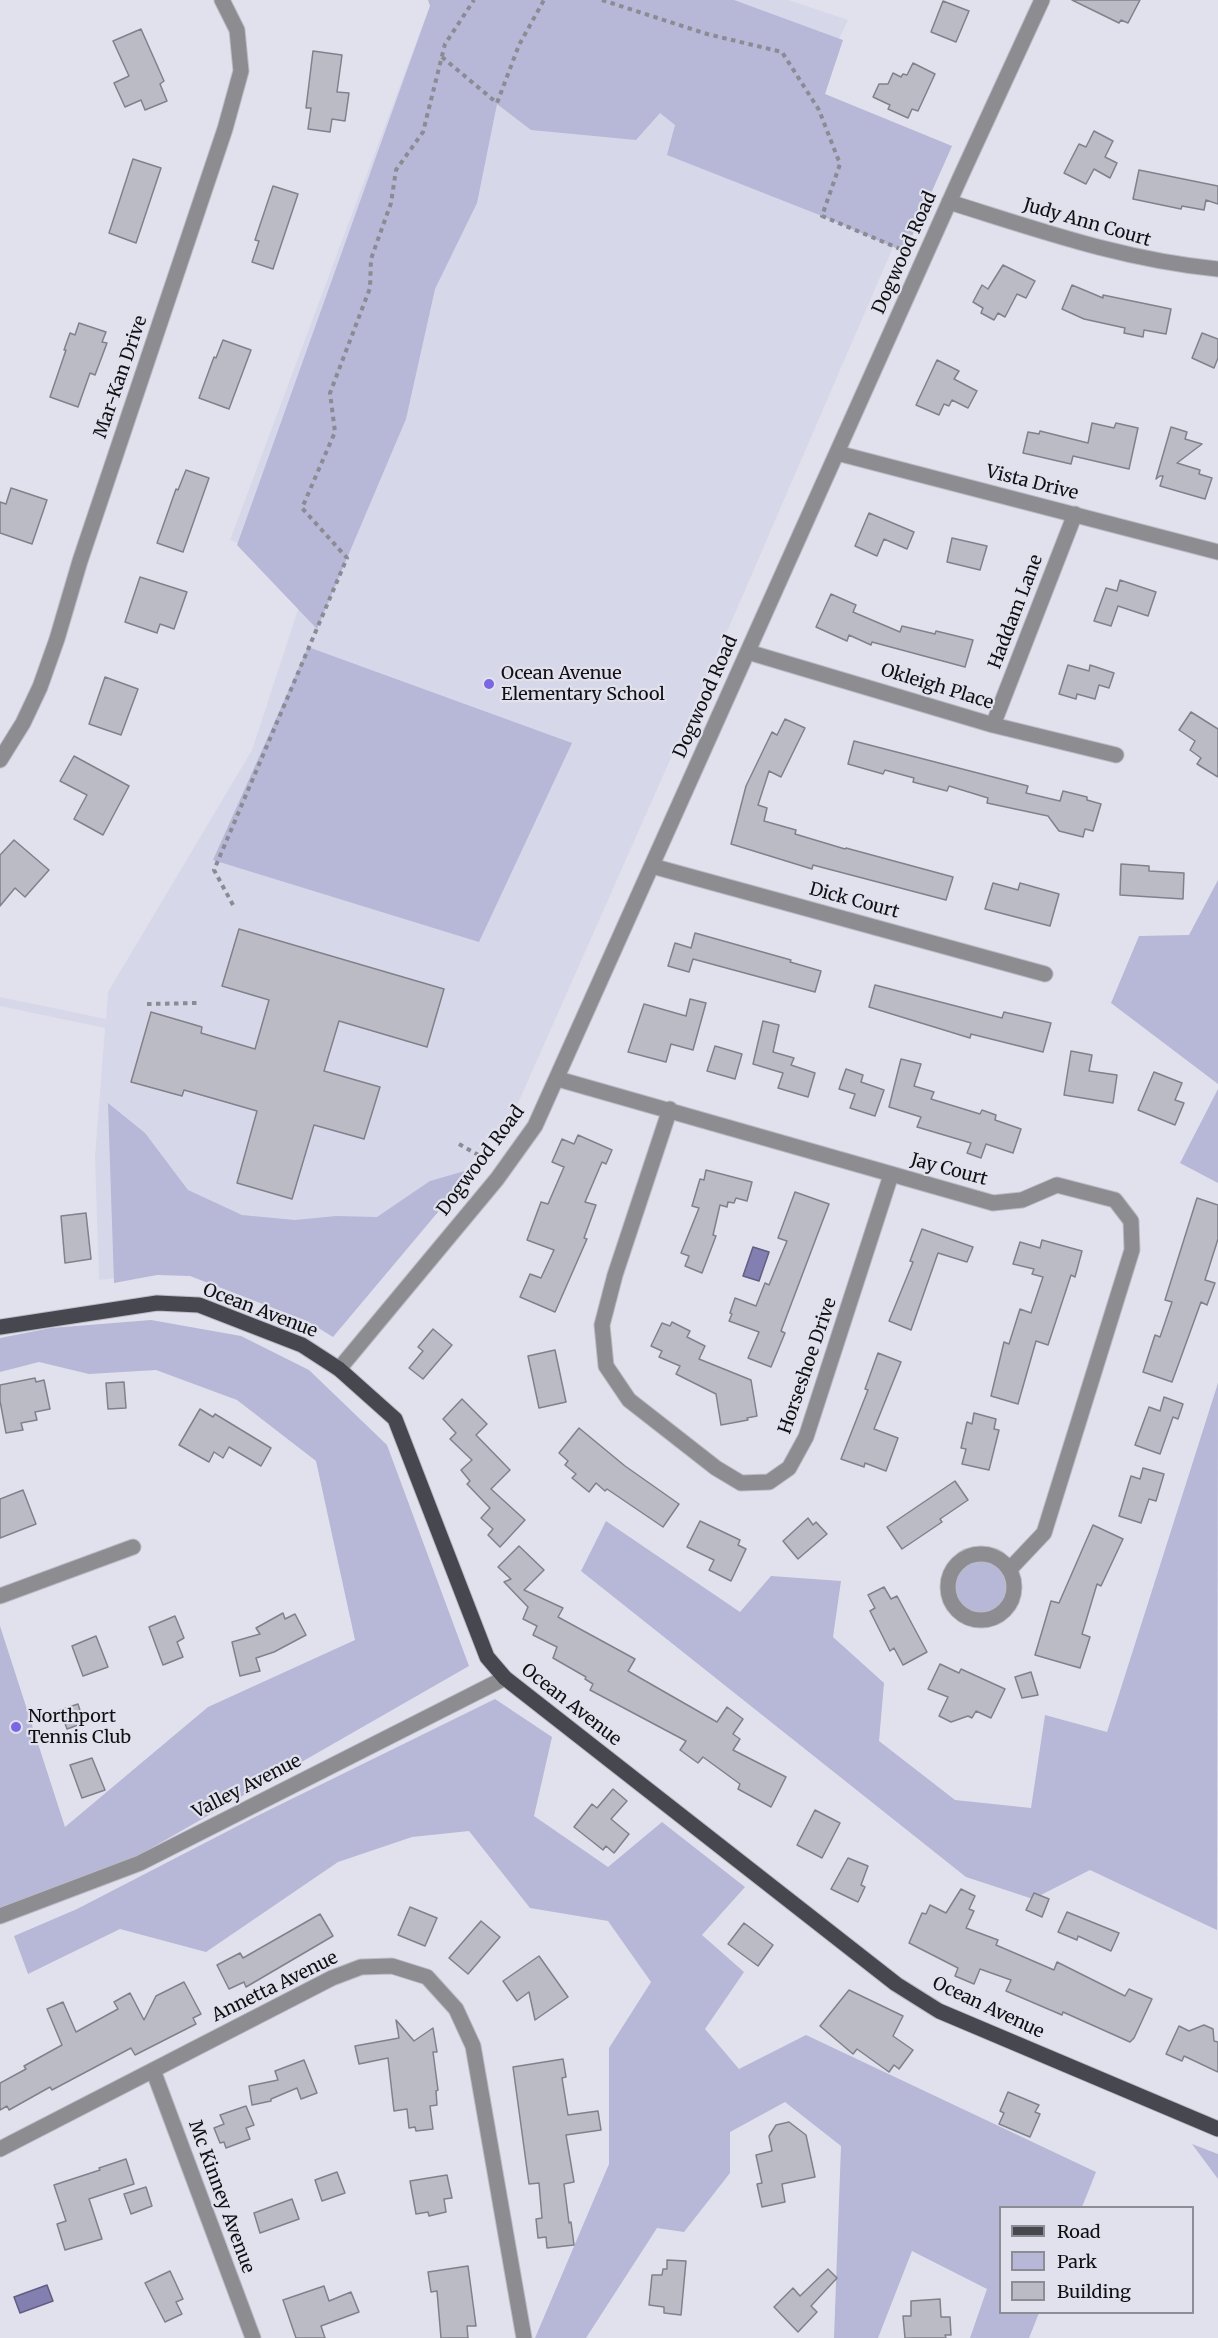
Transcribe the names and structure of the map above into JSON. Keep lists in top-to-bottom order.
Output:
{
  "streets": {
    "main road": ["Ocean Avenue"],
    "street": [
      "Judy Ann Court",
      "Dogwood Road",
      "Mar-Kan Drive",
      "Vista Drive",
      "Haddam Lane",
      "Okleigh Place",
      "Dick Court",
      "Jay Court",
      "Horseshoe Drive",
      "Valley Avenue",
      "Annetta Avenue",
      "Mc Kinney Avenue"
    ]
  },
  "crossings": [
    ["Judy Ann Court", "Dogwood Road"],
    ["Dogwood Road", "Vista Drive"],
    ["Dogwood Road", "Okleigh Place"],
    ["Dogwood Road", "Dick Court"],
    ["Dogwood Road", "Jay Court"],
    ["Dogwood Road", "Ocean Avenue"],
    ["Vista Drive", "Haddam Lane"],
    ["Haddam Lane", "Okleigh Place"],
    ["Jay Court", "Horseshoe Drive"],
    ["Ocean Avenue", "Valley Avenue"],
    ["Annetta Avenue", "Mc Kinney Avenue"]
  ],
  "places": ["Ocean Avenue Elementary School", "Northport Tennis Club"],
  "legend": ["Road", "Park", "Building"]
}
